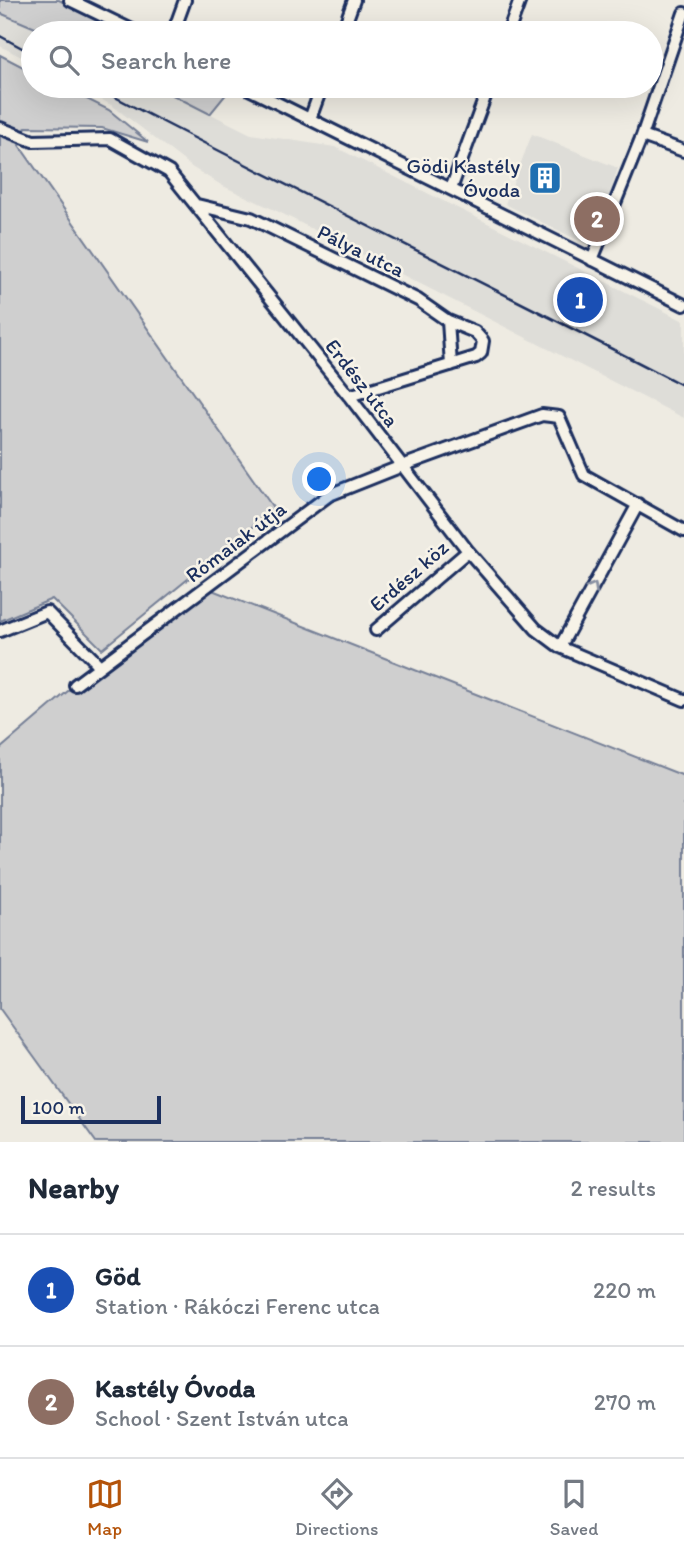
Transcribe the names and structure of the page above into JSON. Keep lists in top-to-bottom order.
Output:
{
  "streets": {
    "street": [
      "Pálya utca",
      "Erdész utca",
      "Rómaiak útja",
      "Erdész köz"
    ]
  },
  "crossings": [
    ["Pálya utca", "Erdész utca"],
    ["Erdész utca", "Rómaiak útja"],
    ["Erdész utca", "Erdész köz"]
  ],
  "places": {
    "building": ["Gödi Kastély Óvoda"]
  },
  "scale_bar": "100 m",
  "page": {
    "search": "Search here",
    "pins": ["2", "1"],
    "scale": "100 m",
    "heading": ["Nearby", "2 results"],
    "list": [
      {
        "mark": "1",
        "name": "Göd",
        "note": "Station · Rákóczi Ferenc utca",
        "value": "220 m"
      },
      {
        "mark": "2",
        "name": "Kastély Óvoda",
        "note": "School · Szent István utca",
        "value": "270 m"
      }
    ],
    "nav": ["Map", "Directions", "Saved"]
  }
}
